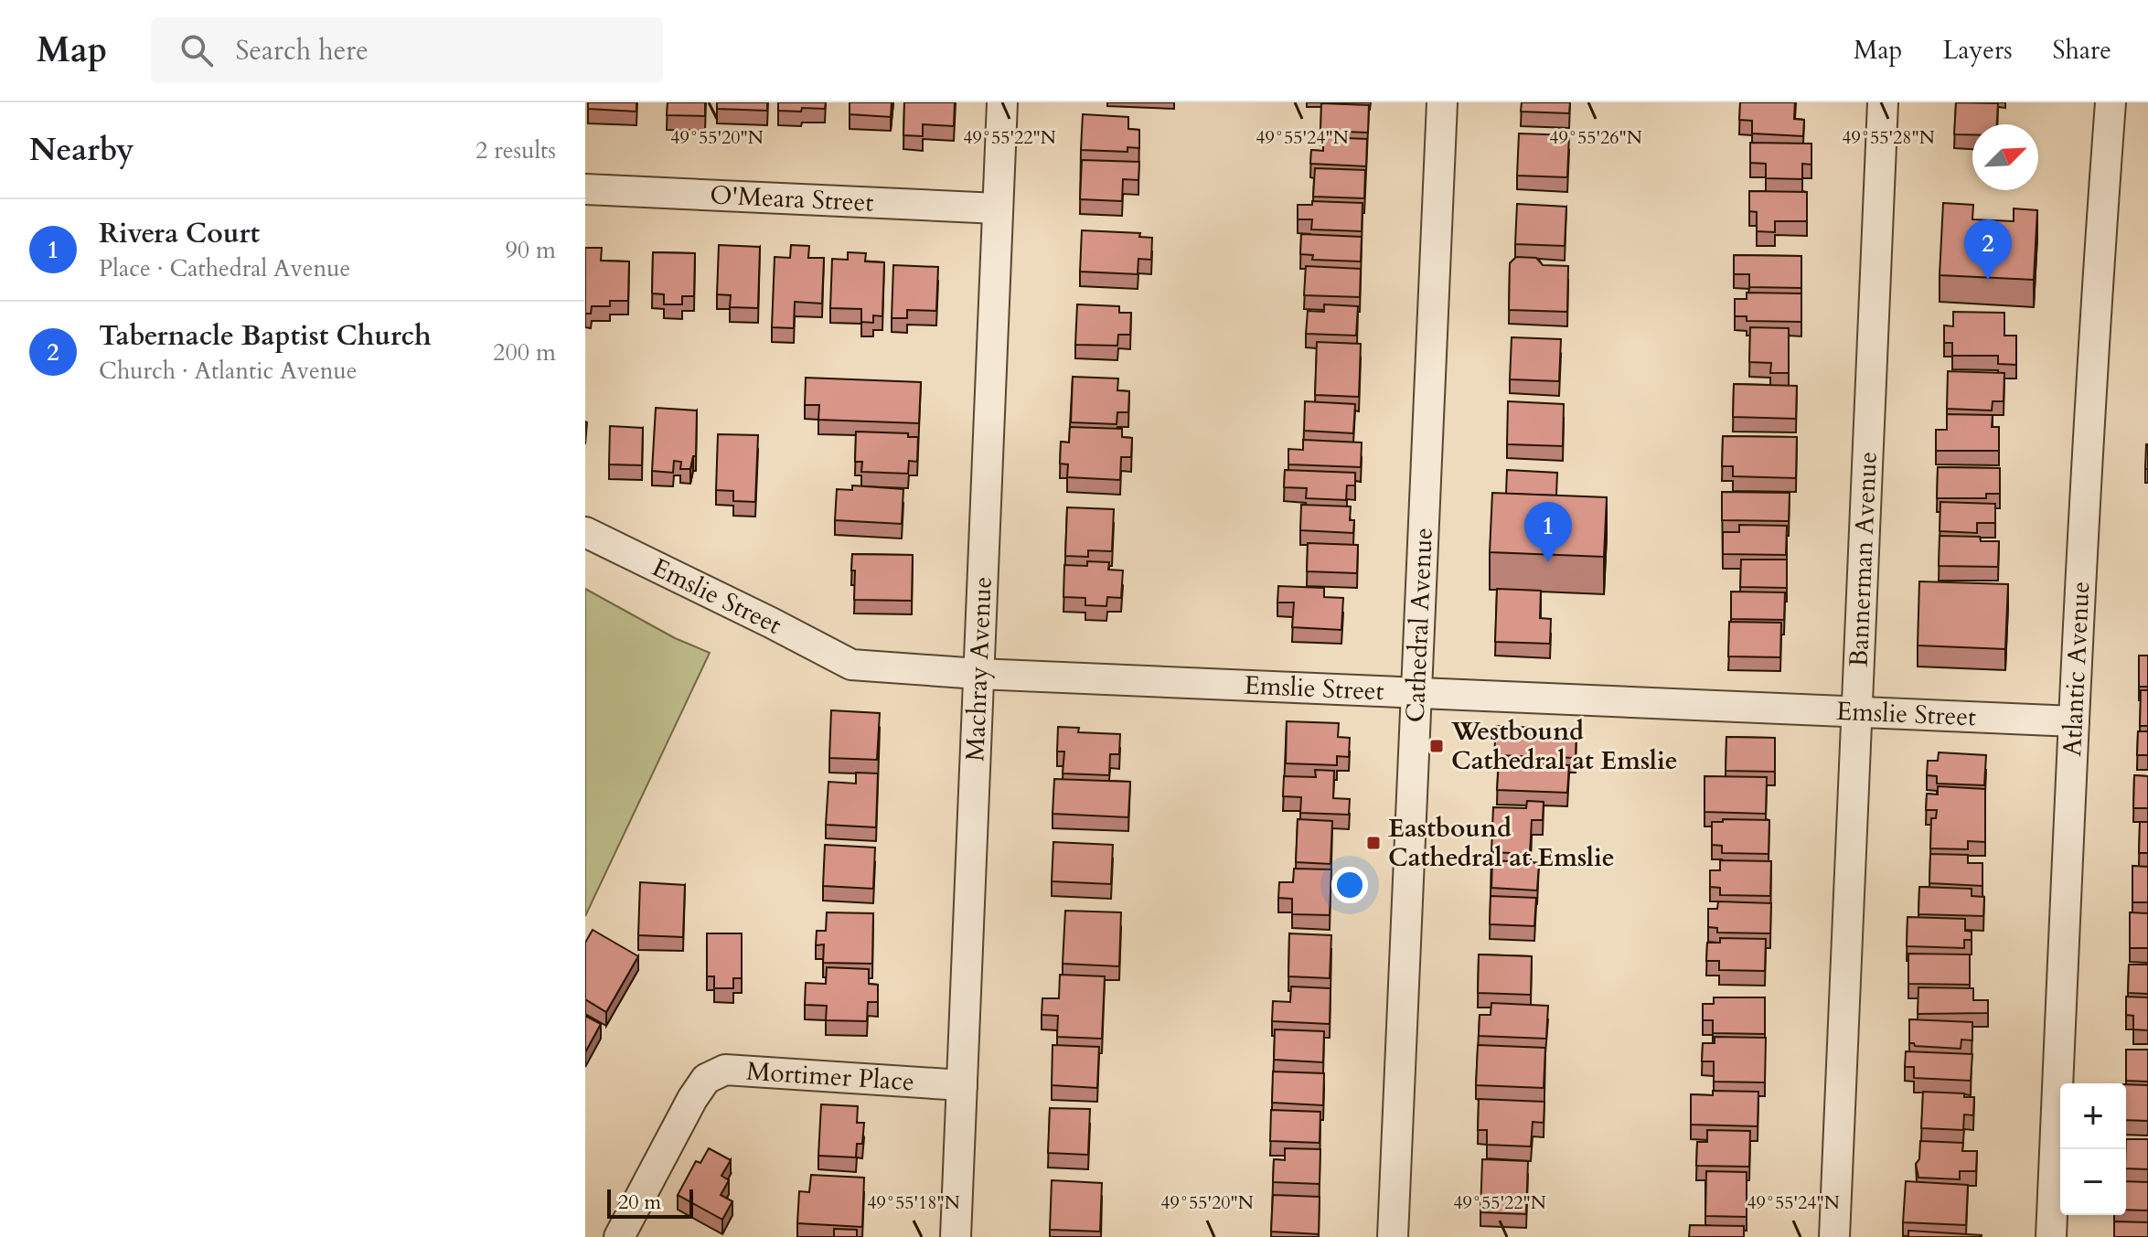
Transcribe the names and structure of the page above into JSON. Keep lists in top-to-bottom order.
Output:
{
  "streets": {
    "street": [
      "O'Meara Street",
      "Bannerman Avenue",
      "Emslie Street",
      "Cathedral Avenue",
      "Atlantic Avenue",
      "Machray Avenue",
      "Mortimer Place"
    ]
  },
  "crossings": [
    ["O'Meara Street", "Machray Avenue"],
    ["Bannerman Avenue", "Emslie Street"],
    ["Emslie Street", "Cathedral Avenue"],
    ["Emslie Street", "Atlantic Avenue"],
    ["Emslie Street", "Machray Avenue"],
    ["Machray Avenue", "Mortimer Place"]
  ],
  "places": {
    "transit": ["Westbound Cathedral at Emslie", "Eastbound Cathedral at Emslie"]
  },
  "scale_bar": "20 m",
  "north": "top right",
  "page": {
    "header": "Map",
    "search": "Search here",
    "nav": ["Map", "Layers", "Share"],
    "heading": ["Nearby", "2 results"],
    "list": [
      {
        "mark": "1",
        "name": "Rivera Court",
        "note": "Place · Cathedral Avenue",
        "value": "90 m"
      },
      {
        "mark": "2",
        "name": "Tabernacle Baptist Church",
        "note": "Church · Atlantic Avenue",
        "value": "200 m"
      }
    ],
    "pins": ["2", "1"],
    "map_buttons": ["+", "−"],
    "scale": "20 m"
  },
  "coordinates": [
    "49°55'28\"N",
    "49°55'20\"N",
    "49°55'22\"N",
    "49°55'24\"N",
    "49°55'26\"N",
    "49°55'18\"N"
  ]
}
